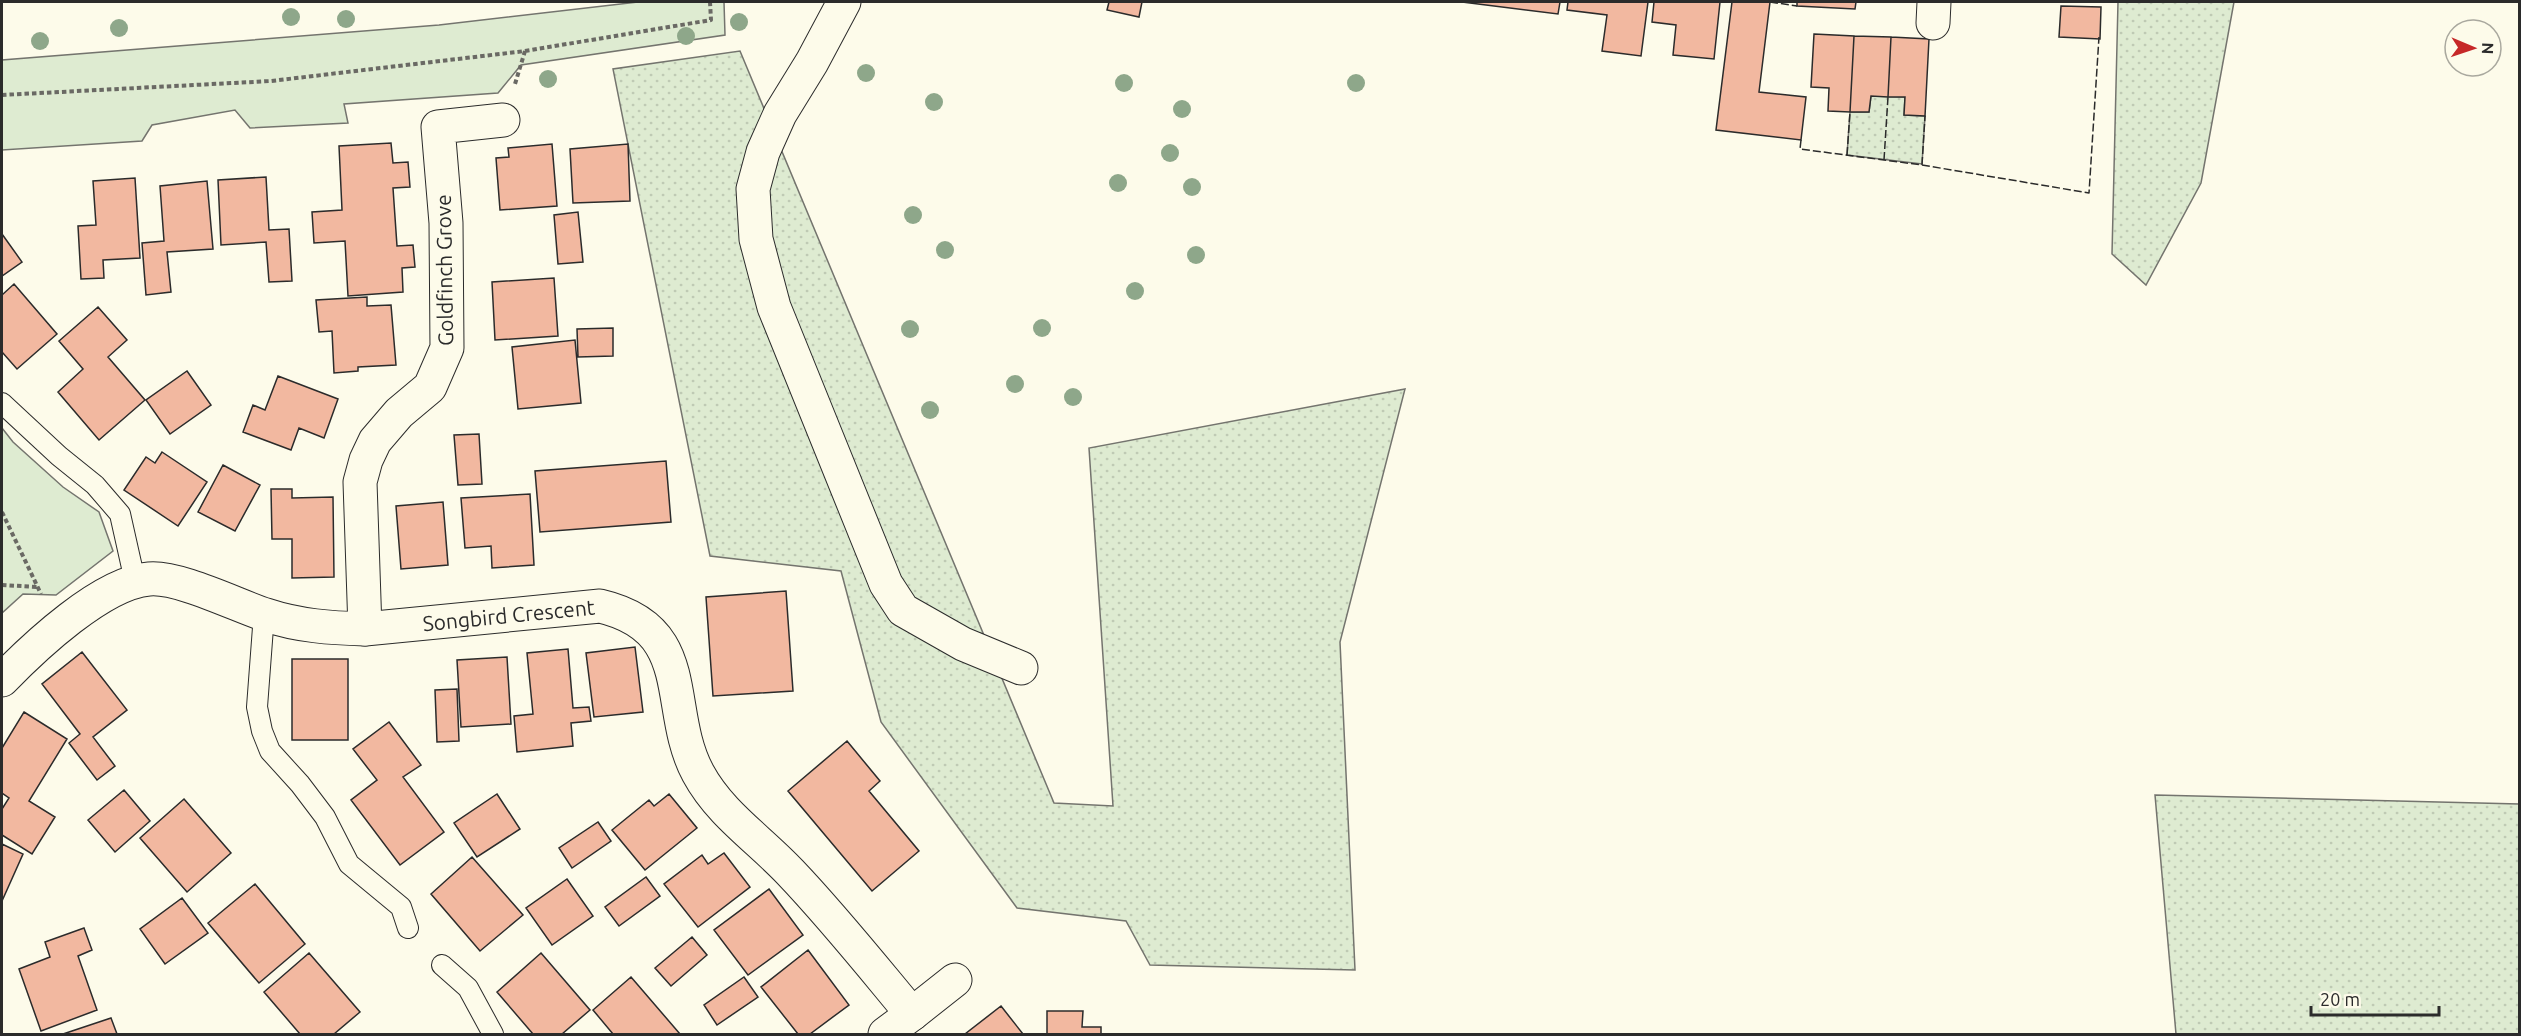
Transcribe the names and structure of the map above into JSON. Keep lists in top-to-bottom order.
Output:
{
  "streets": {
    "street": ["Goldfinch Grove", "Songbird Crescent"]
  },
  "crossings": [
    ["Goldfinch Grove", "Songbird Crescent"]
  ],
  "scale_bar": "20 m",
  "north": "right"
}
